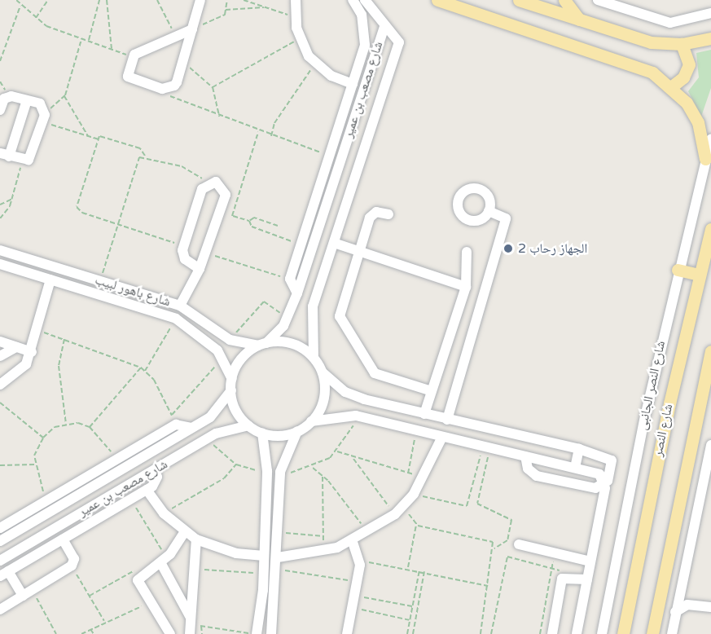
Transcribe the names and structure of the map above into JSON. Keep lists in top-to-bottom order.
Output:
{
  "streets": {
    "main road": ["شارع النصر"],
    "street": ["شارع مصعب بن عمير", "شارع باهور لبيب", "شارع النصر الجانبى"]
  },
  "crossings": [
    ["شارع مصعب بن عمير", "شارع باهور لبيب"]
  ],
  "places": ["الجهاز رحاب 2"]
}
